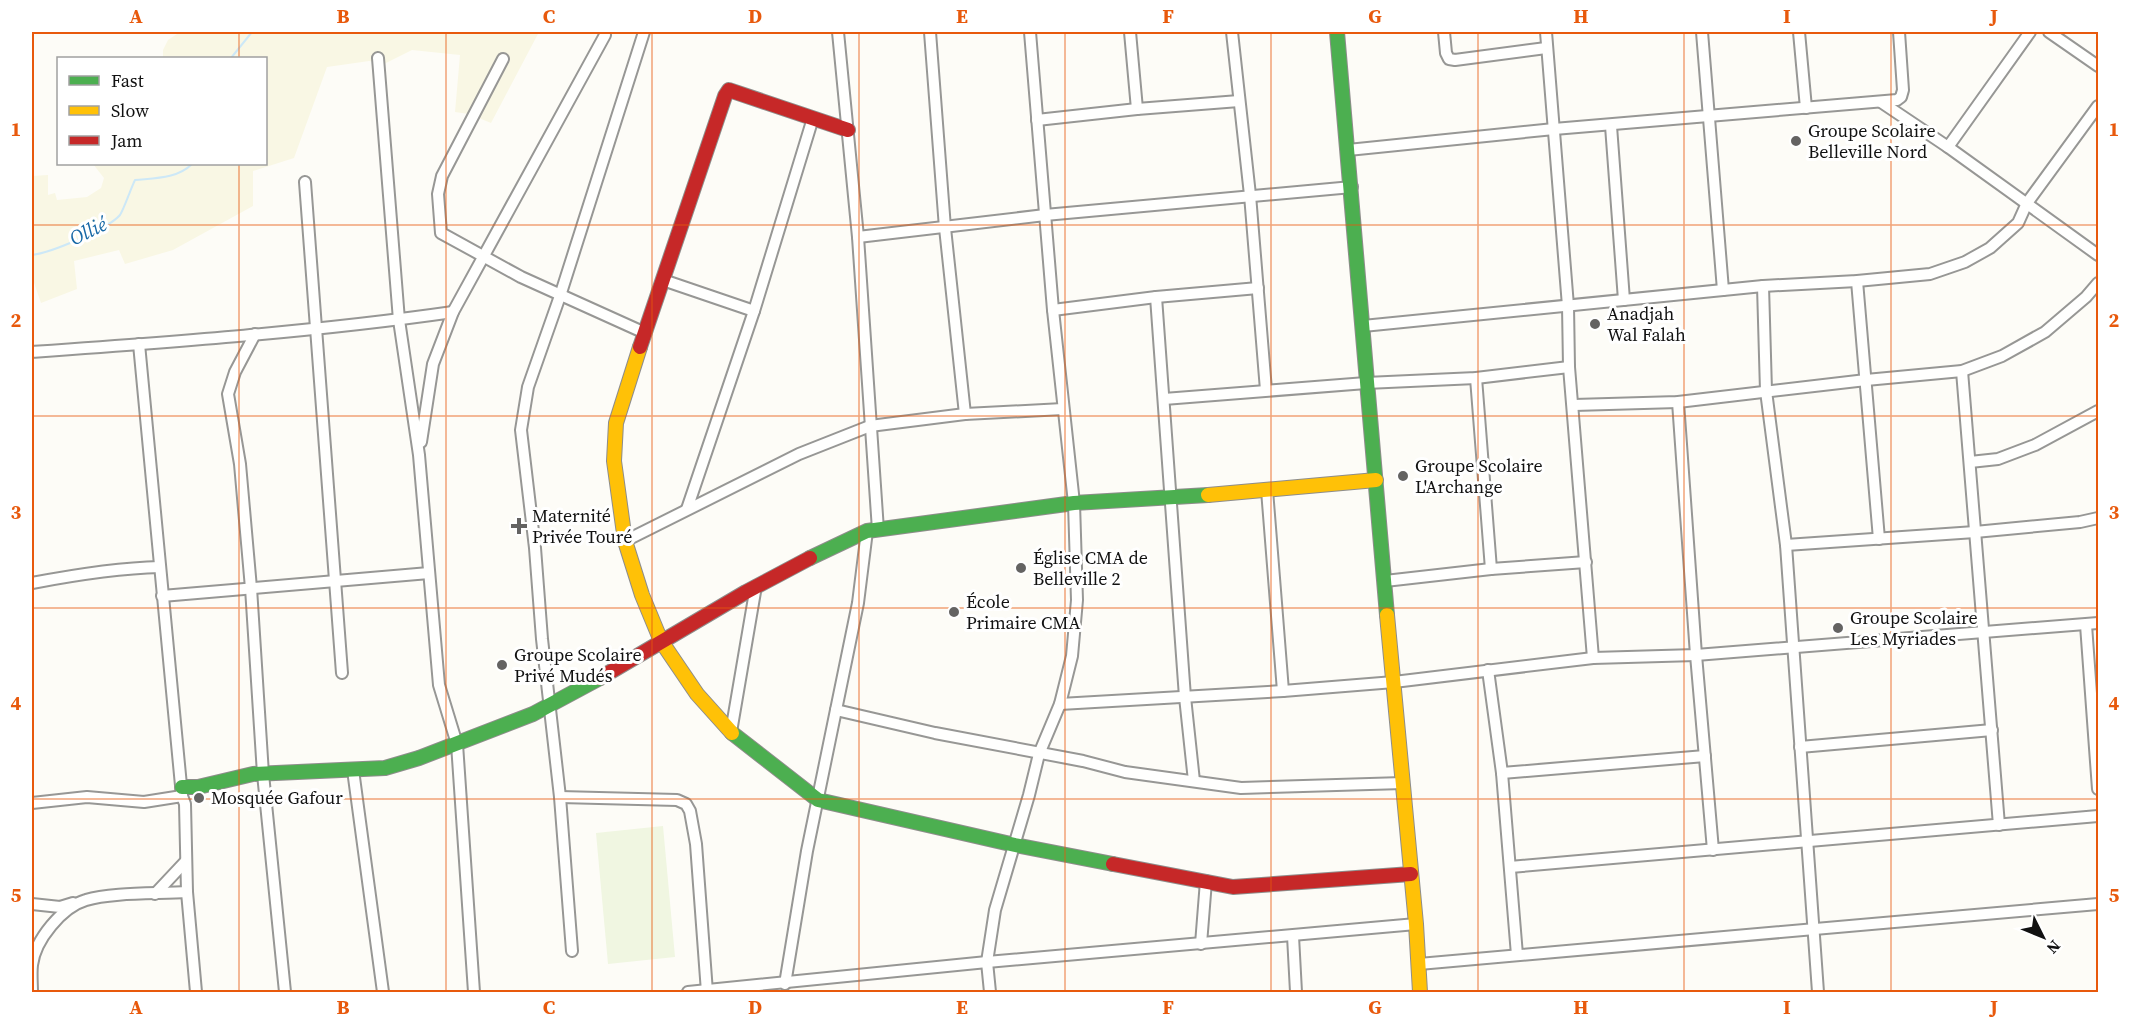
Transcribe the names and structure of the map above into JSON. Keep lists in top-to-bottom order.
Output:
{
  "water": ["Ollié"],
  "places": {
    "other": [
      "Groupe Scolaire Belleville Nord",
      "Anadjah Wal Falah",
      "Groupe Scolaire L'Archange",
      "Église CMA de Belleville 2",
      "École Primaire CMA",
      "Groupe Scolaire Les Myriades",
      "Groupe Scolaire Privé Mudés",
      "Mosquée Gafour"
    ],
    "health": ["Maternité Privée Touré"]
  },
  "legend": ["Fast", "Slow", "Jam"],
  "north": "bottom right",
  "grid": {
    "columns": [
      "A",
      "B",
      "C",
      "D",
      "E",
      "F",
      "G",
      "H",
      "I",
      "J"
    ],
    "rows": [
      "1",
      "2",
      "3",
      "4",
      "5"
    ]
  }
}
